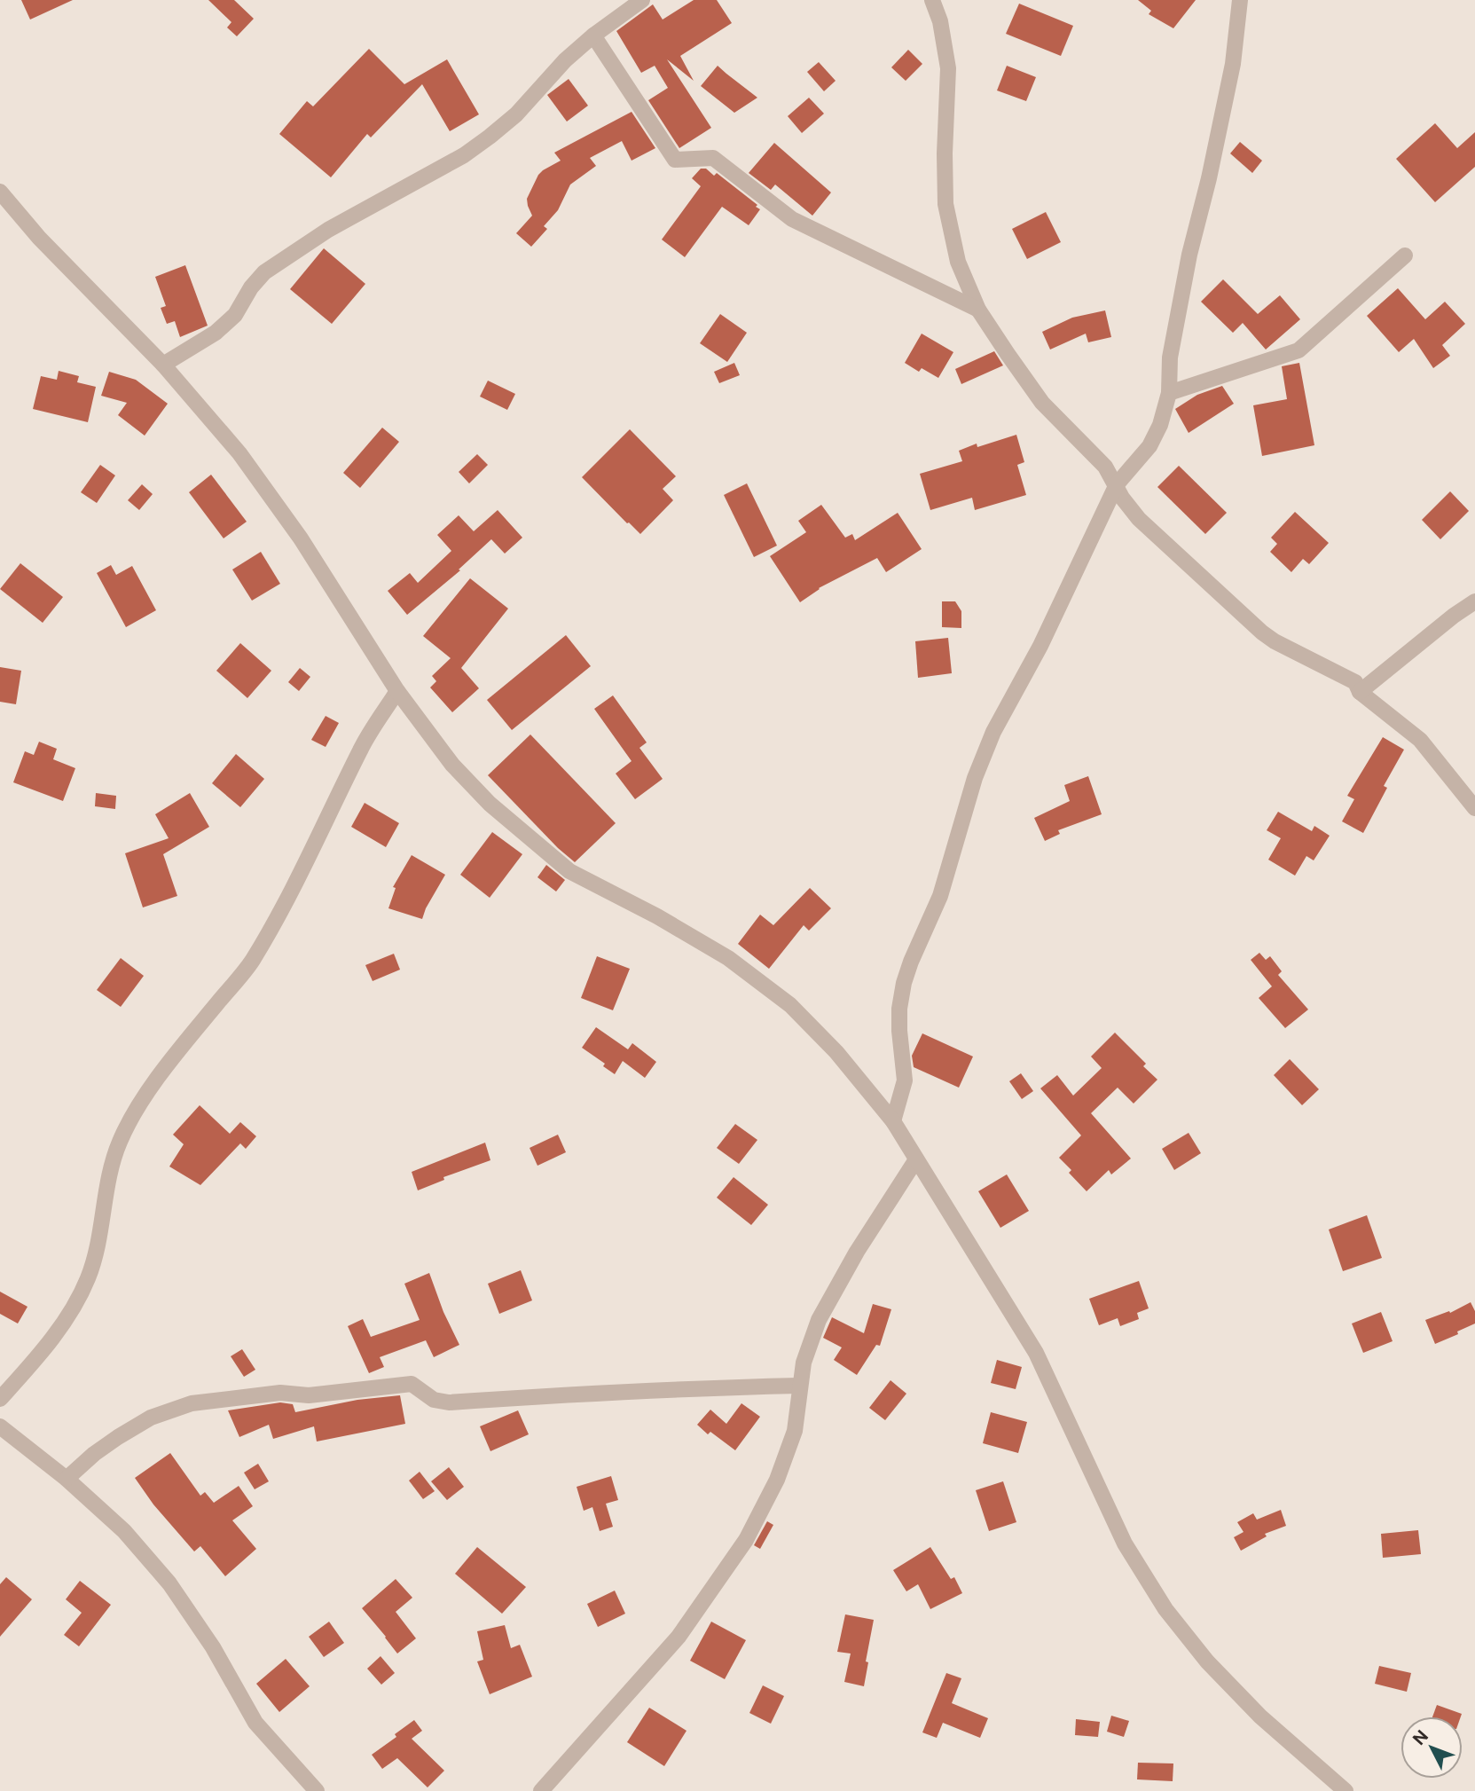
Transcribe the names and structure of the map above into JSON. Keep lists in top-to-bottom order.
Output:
{
  "north": "top left"
}
